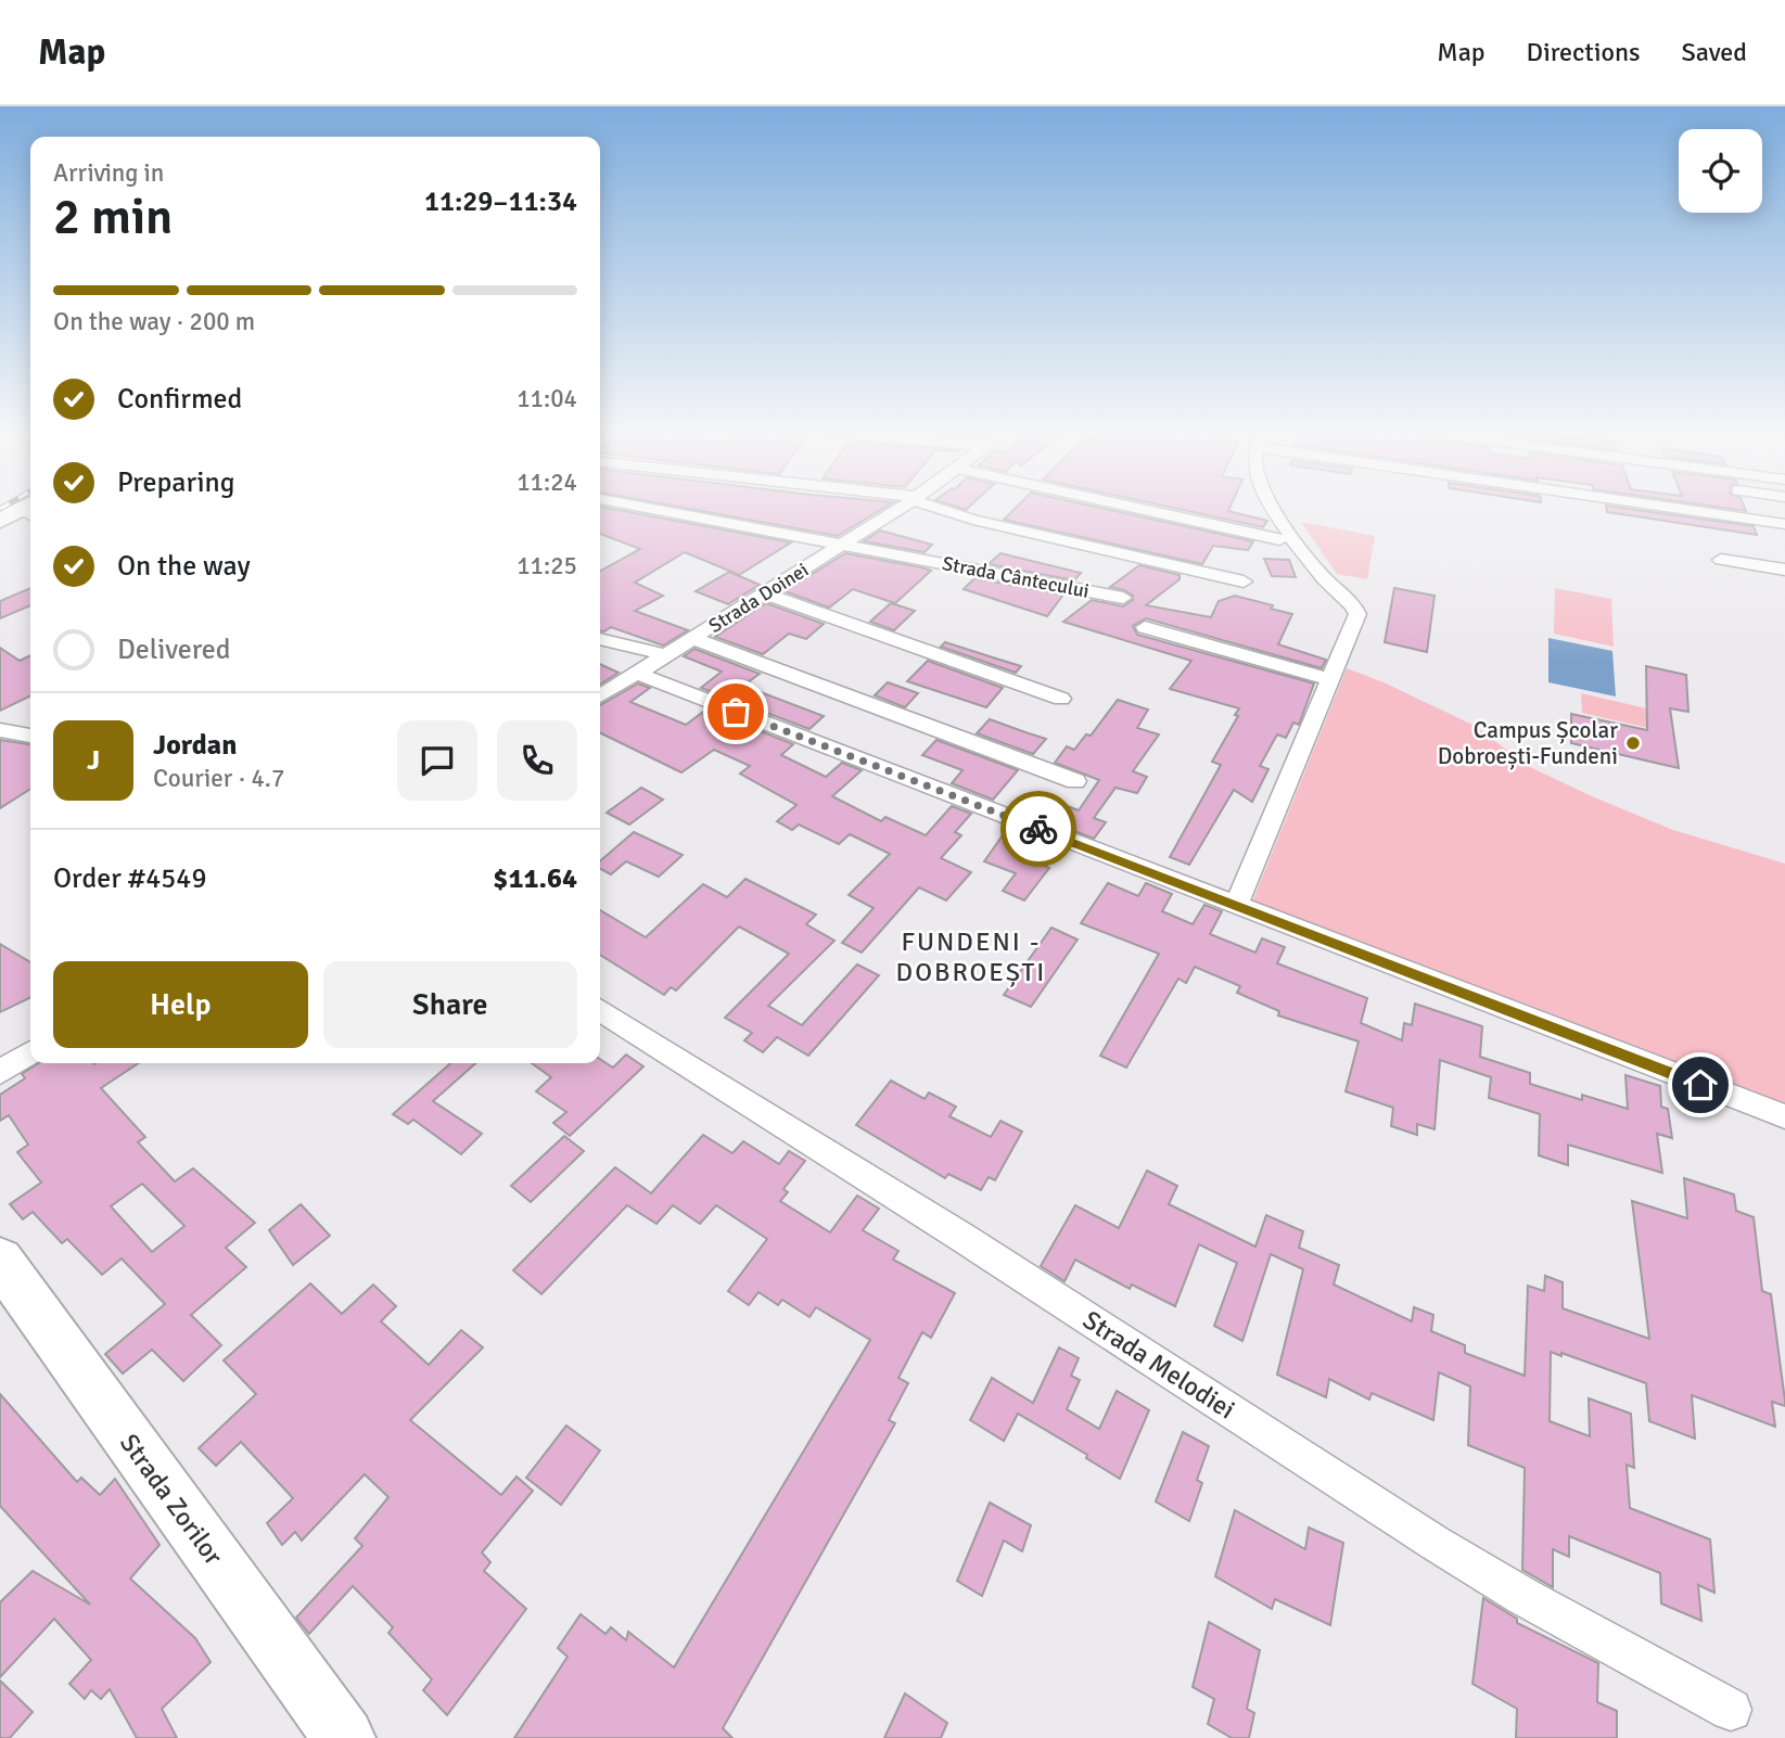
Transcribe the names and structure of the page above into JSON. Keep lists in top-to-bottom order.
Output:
{
  "streets": {
    "street": [
      "Strada Cântecului",
      "Strada Doinei",
      "Strada Melodiei",
      "Strada Zorilor"
    ]
  },
  "crossings": [
    ["Strada Cântecului", "Strada Doinei"]
  ],
  "districts": ["FUNDENI - DOBROEȘTI"],
  "places": ["Campus Școlar Dobroești-Fundeni"],
  "page": {
    "header": "Map",
    "nav": ["Map", "Directions", "Saved"],
    "heading": ["2 min", "Arriving in", "11:29–11:34"],
    "panel": [
      "Jordan",
      "Courier · 4.7",
      "Order #4549",
      "$11.64"
    ],
    "bar": "On the way · 200 m",
    "list": [
      ["Confirmed", "11:04"],
      ["Preparing", "11:24"],
      ["On the way", "11:25"],
      "Delivered"
    ],
    "round": "J",
    "buttons": ["Help", "Share"]
  }
}
